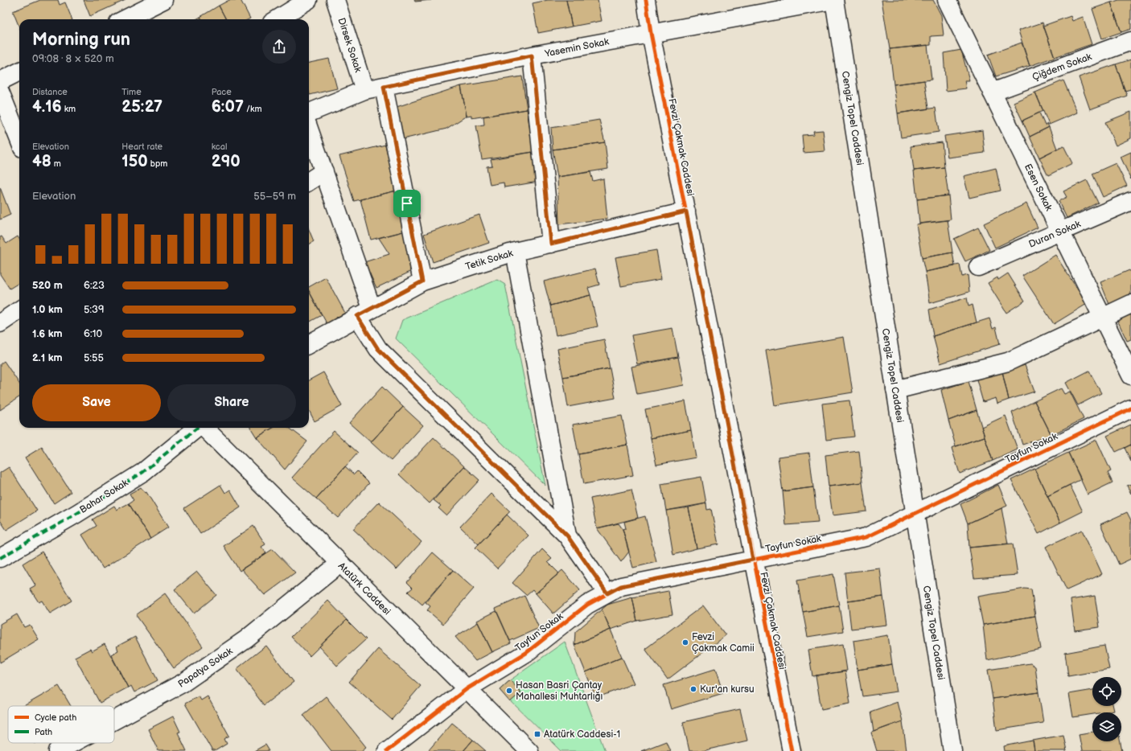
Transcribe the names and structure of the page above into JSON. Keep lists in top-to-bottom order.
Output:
{
  "streets": {
    "street": [
      "Dirsek Sokak",
      "Yasemin Sokak",
      "Çiğdem Sokak",
      "Cengiz Topel Caddesi",
      "Fevzi Çakmak Caddesi",
      "Esen Sokak",
      "Duran Sokak",
      "Tetik Sokak",
      "Tayfun Sokak",
      "Bahar Sokak",
      "Atatürk Caddesi",
      "Papatya Sokak"
    ]
  },
  "crossings": [
    ["Dirsek Sokak", "Yasemin Sokak"],
    ["Yasemin Sokak", "Cengiz Topel Caddesi"],
    ["Yasemin Sokak", "Fevzi Çakmak Caddesi"],
    ["Çiğdem Sokak", "Esen Sokak"],
    ["Cengiz Topel Caddesi", "Tayfun Sokak"],
    ["Fevzi Çakmak Caddesi", "Tetik Sokak"],
    ["Fevzi Çakmak Caddesi", "Tayfun Sokak"],
    ["Esen Sokak", "Duran Sokak"],
    ["Tayfun Sokak", "Atatürk Caddesi"],
    ["Atatürk Caddesi", "Papatya Sokak"]
  ],
  "places": {
    "other": ["Fevzi Çakmak Camii", "Kur'an kursu", "Hasan Basri Çantay Mahallesi Muhtarlığı"],
    "transit": ["Atatürk Caddesi-1"]
  },
  "legend": ["Cycle path", "Path"],
  "page": {
    "heading": ["Morning run", "09:08 · 8 × 520 m"],
    "stats": [
      ["Distance", "4.16 km"],
      ["Time", "25:27"],
      ["Pace", "6:07 /km"],
      ["Elevation", "48 m"],
      ["Heart rate", "150 bpm"],
      ["kcal", "290"]
    ],
    "chart": ["Elevation", "55–59 m"],
    "list": [
      {
        "name": "520 m",
        "note": "6:23"
      },
      {
        "name": "1.0 km",
        "note": "5:39"
      },
      {
        "name": "1.6 km",
        "note": "6:10"
      },
      {
        "name": "2.1 km",
        "note": "5:55"
      }
    ],
    "buttons": ["Save", "Share"]
  }
}
